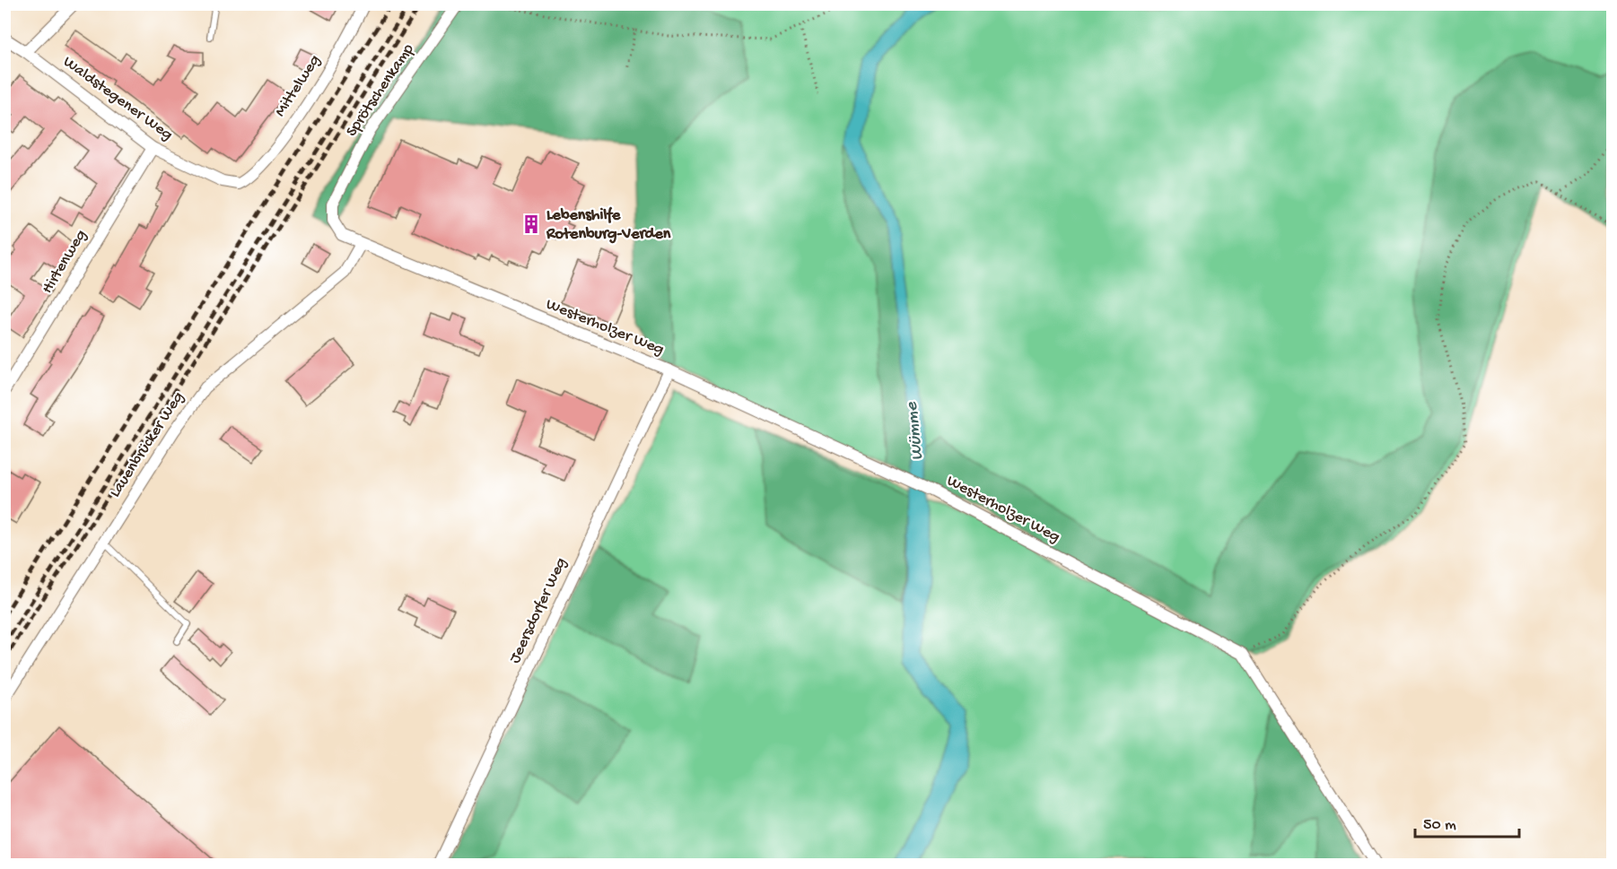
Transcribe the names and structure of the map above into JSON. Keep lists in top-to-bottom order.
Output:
{
  "streets": {
    "street": [
      "Mittelweg",
      "Sprötschenkamp",
      "Waldstegener Weg",
      "Hirtenweg",
      "Westerholzer Weg",
      "Lauenbrücker Weg",
      "Jeersdorfer Weg"
    ]
  },
  "crossings": [
    ["Mittelweg", "Waldstegener Weg"],
    ["Sprötschenkamp", "Westerholzer Weg"],
    ["Waldstegener Weg", "Hirtenweg"],
    ["Westerholzer Weg", "Lauenbrücker Weg"],
    ["Westerholzer Weg", "Jeersdorfer Weg"]
  ],
  "water": ["Wümme"],
  "places": {
    "building": ["Lebenshilfe Rotenburg-Verden"]
  },
  "scale_bar": "50 m"
}
